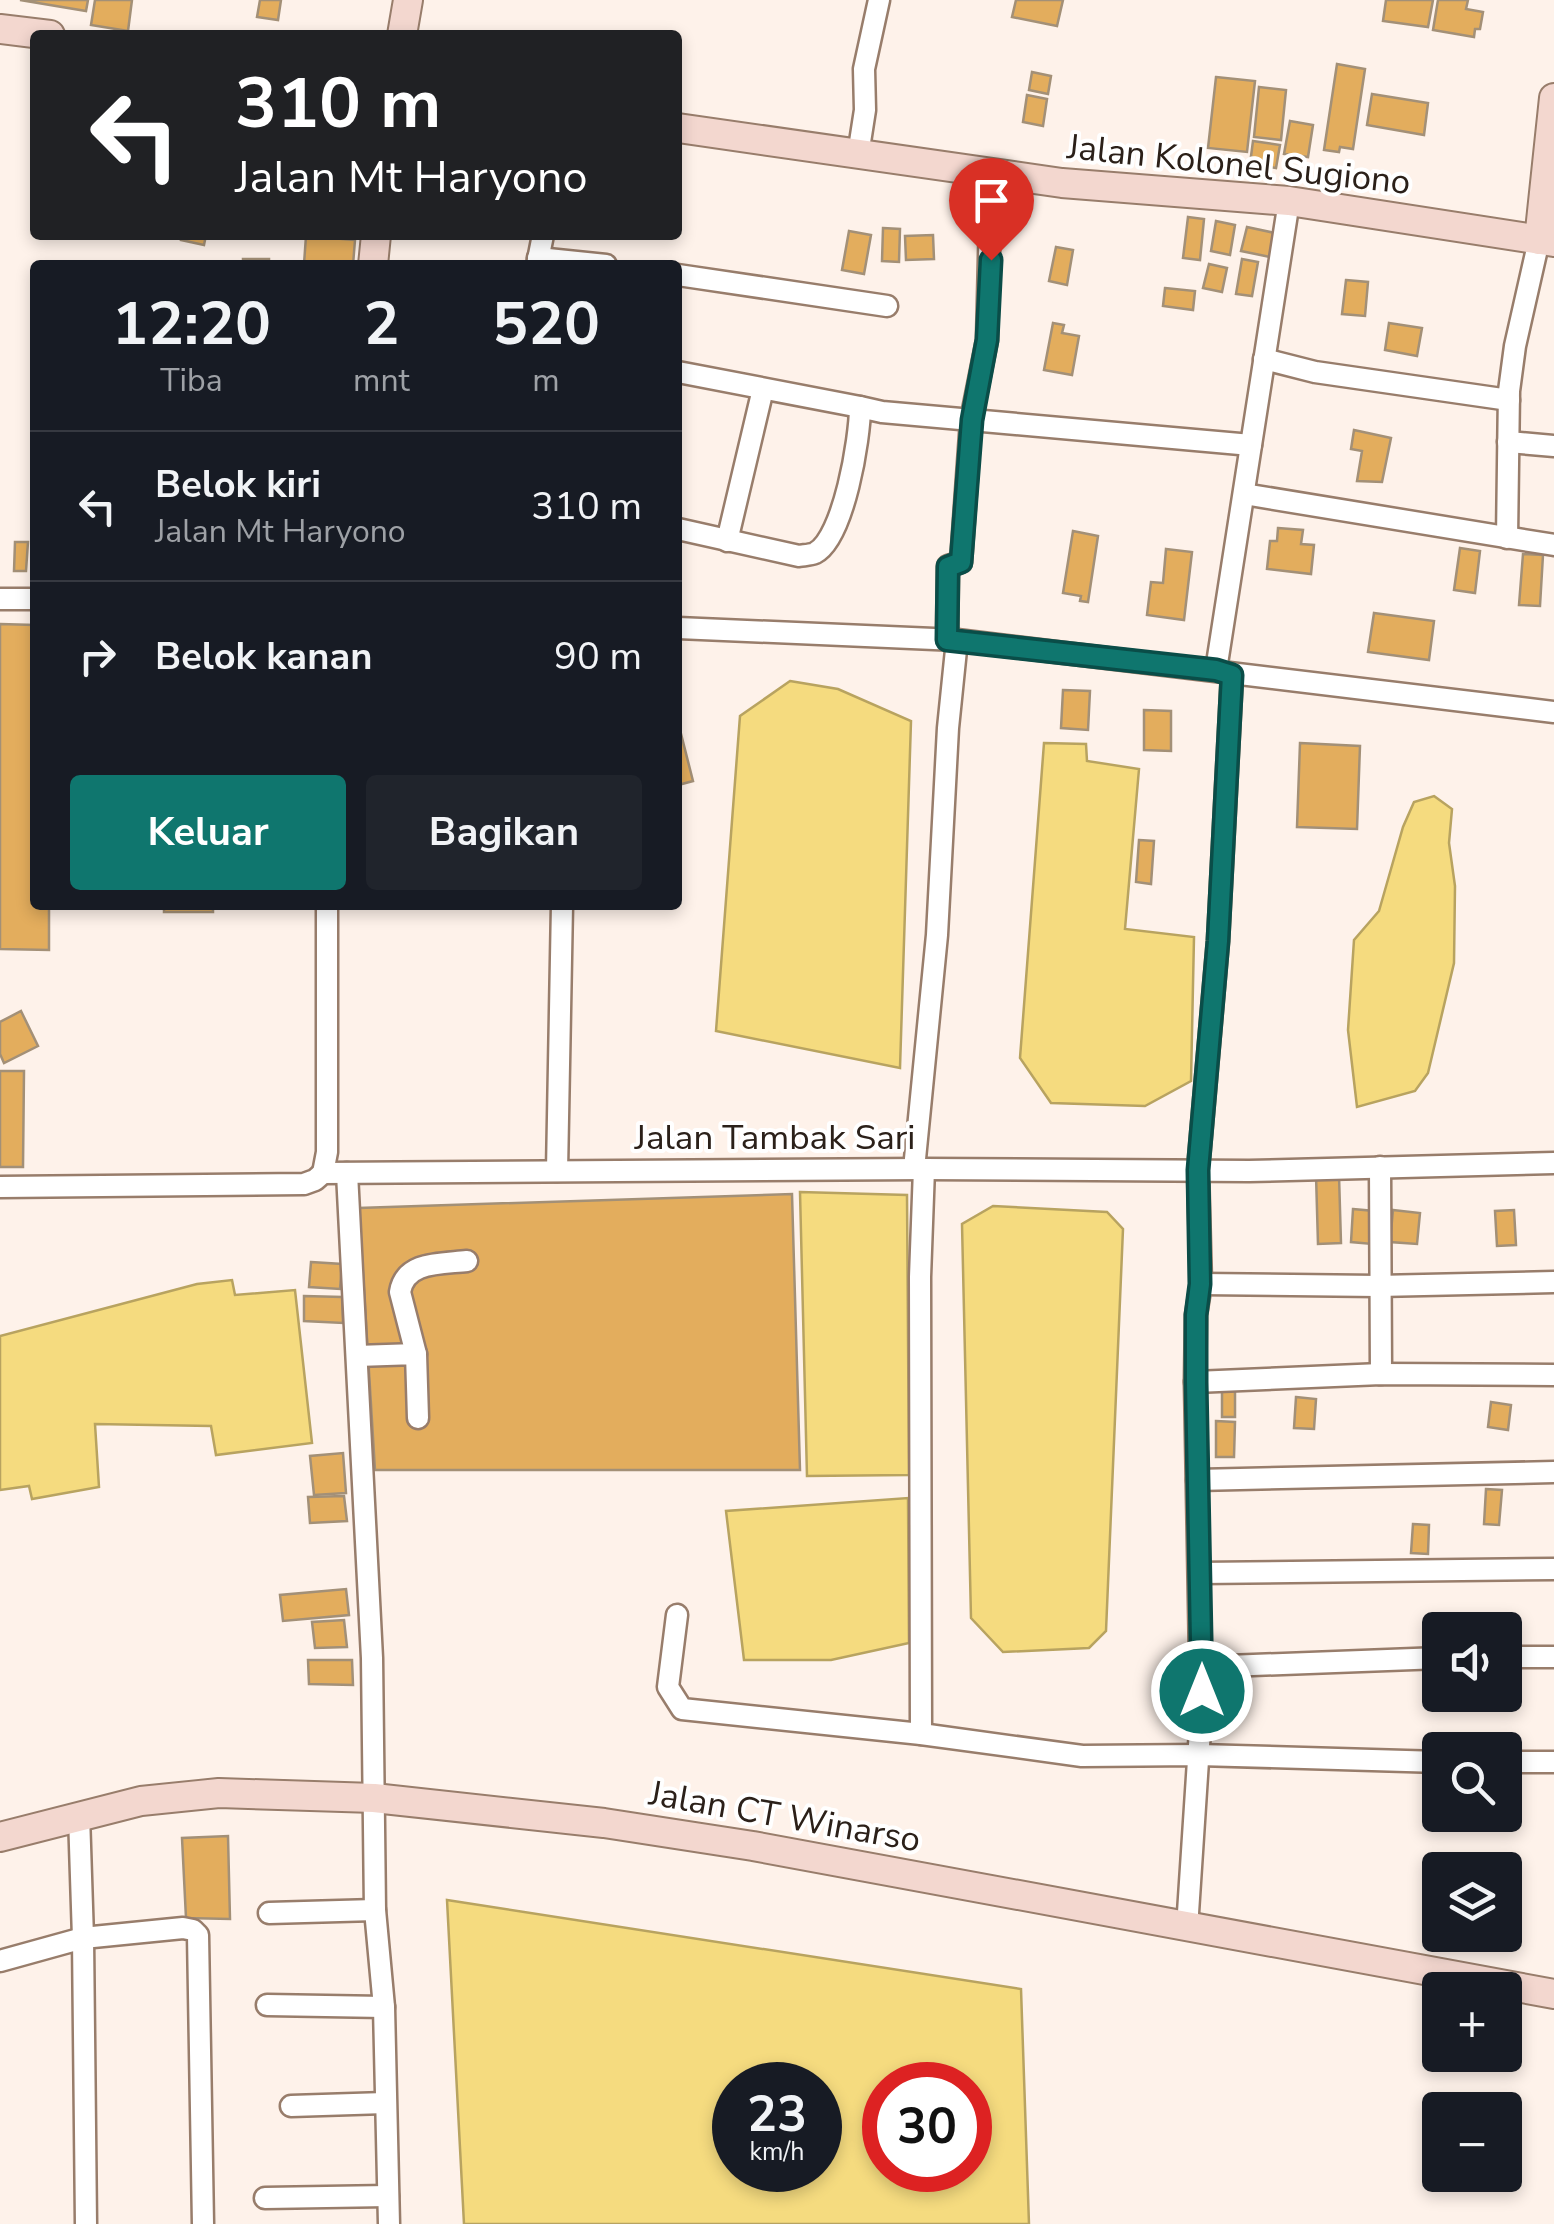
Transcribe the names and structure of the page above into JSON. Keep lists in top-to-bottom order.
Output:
{
  "streets": {
    "street": ["Jalan Kolonel Sugiono", "Jalan Tambak Sari", "Jalan CT Winarso"]
  },
  "page": {
    "turn": ["310 m", "Jalan Mt Haryono"],
    "eta": [
      "12:20",
      "Tiba",
      "2",
      "mnt",
      "520",
      "m"
    ],
    "list": [
      {
        "name": "Belok kiri",
        "note": "Jalan Mt Haryono",
        "value": "310 m"
      },
      {
        "name": "Belok kanan",
        "value": "90 m"
      }
    ],
    "buttons": ["Keluar", "Bagikan"],
    "map_buttons": ["+", "−"],
    "speed": "23 km/h",
    "limit": "30"
  }
}
